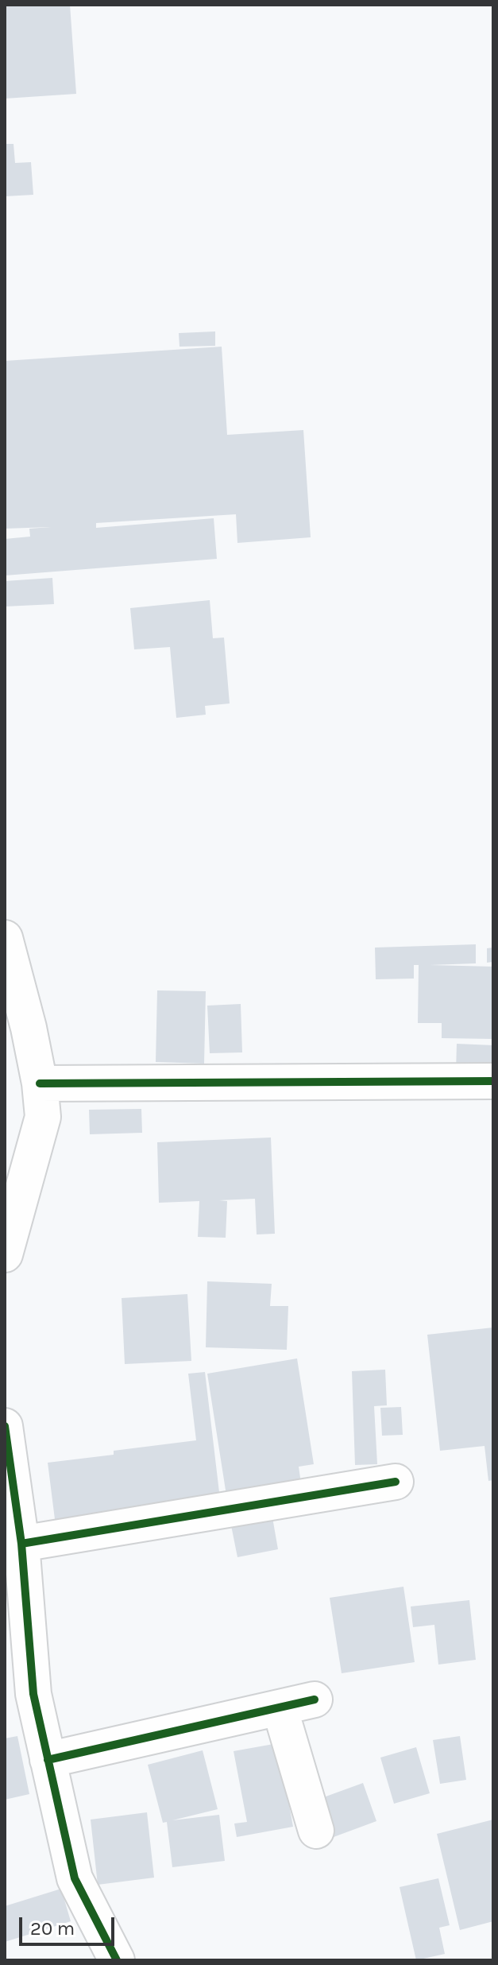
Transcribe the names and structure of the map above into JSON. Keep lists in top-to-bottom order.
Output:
{
  "scale_bar": "20 m"
}
